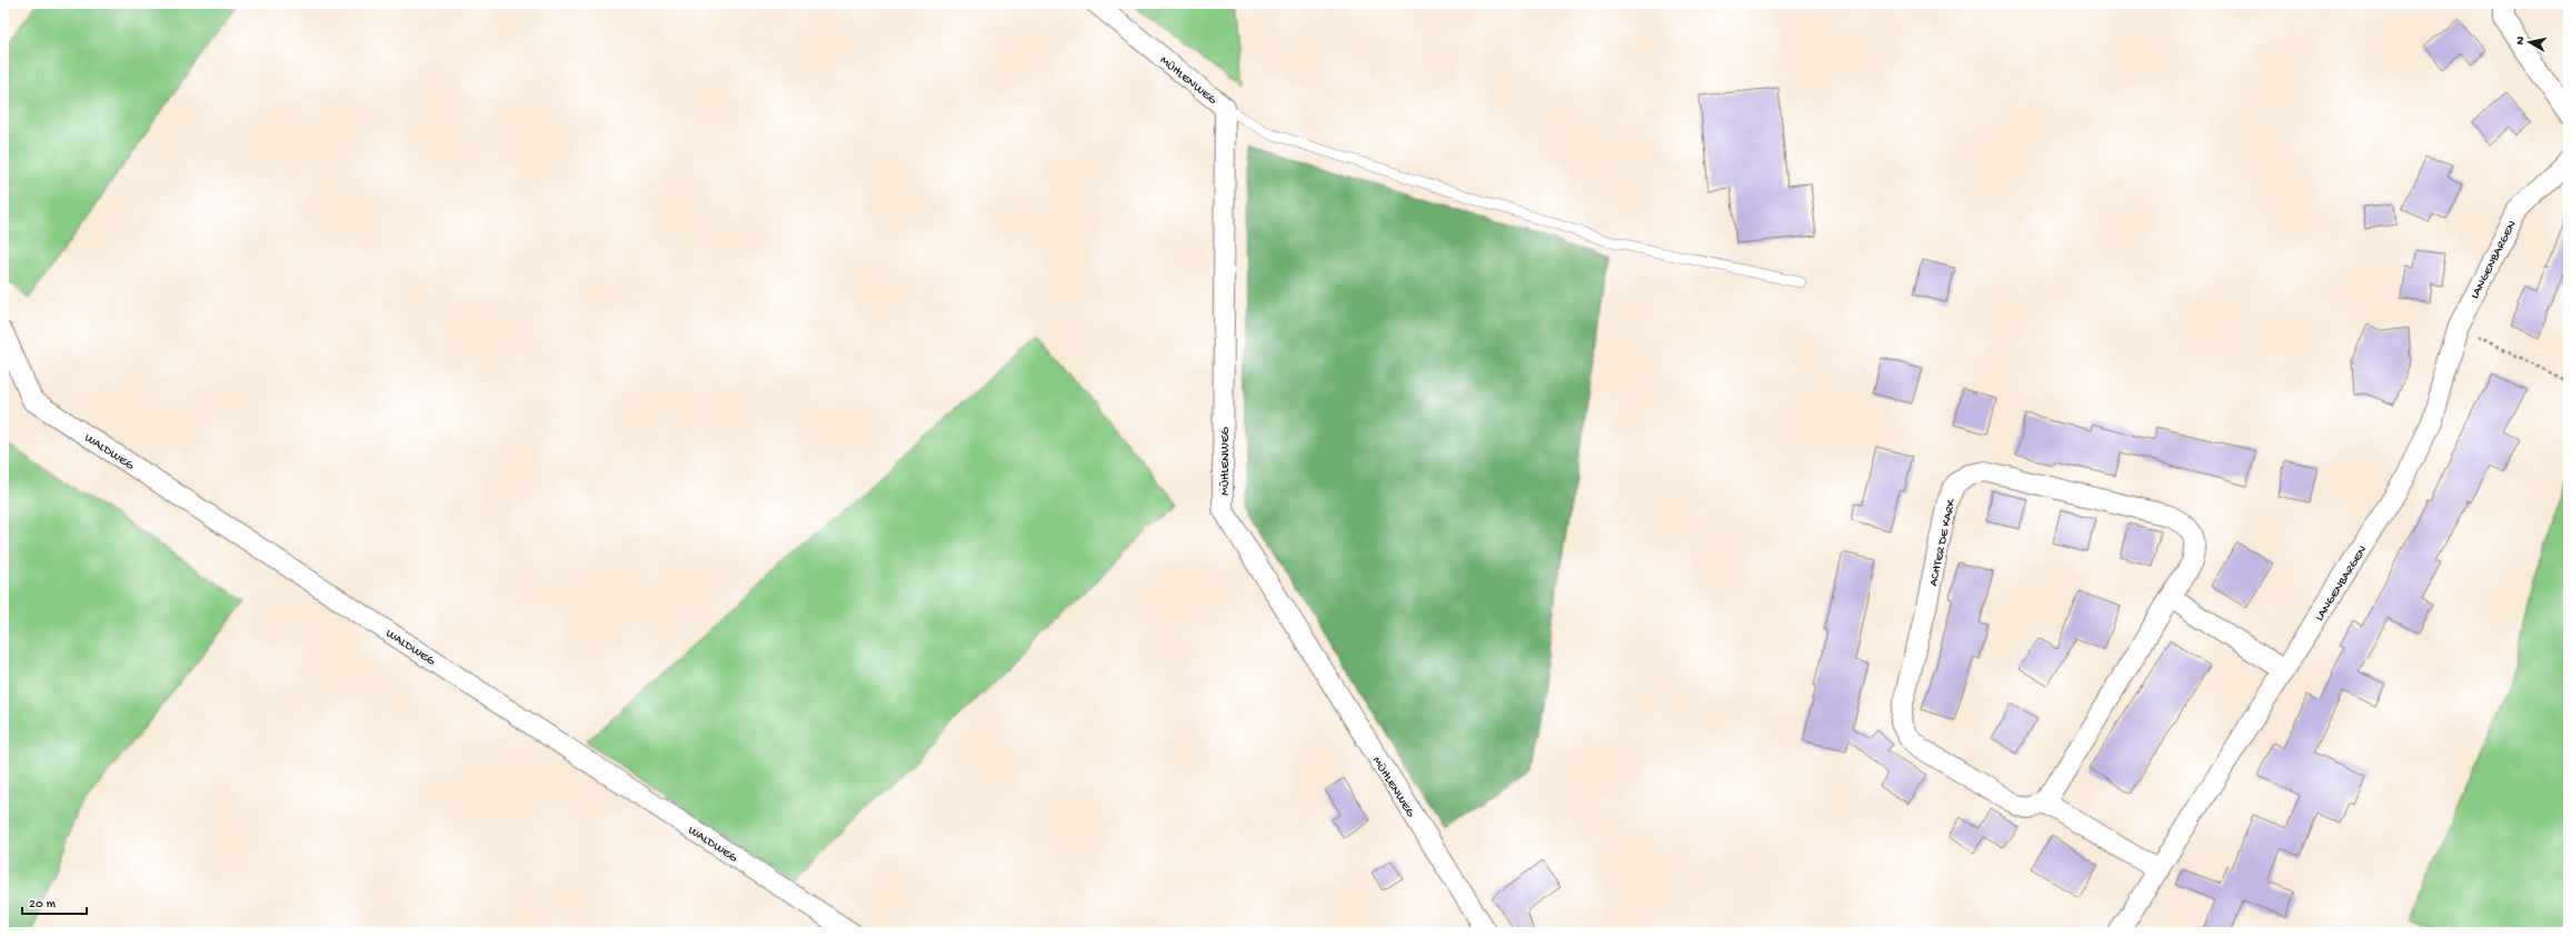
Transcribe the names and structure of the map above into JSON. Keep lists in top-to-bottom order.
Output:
{
  "streets": {
    "street": [
      "MÜHLENWEG",
      "LANGENBARGEN",
      "WALDWEG",
      "ACHTER DE KARK"
    ]
  },
  "scale_bar": "20 m",
  "north": "left"
}
